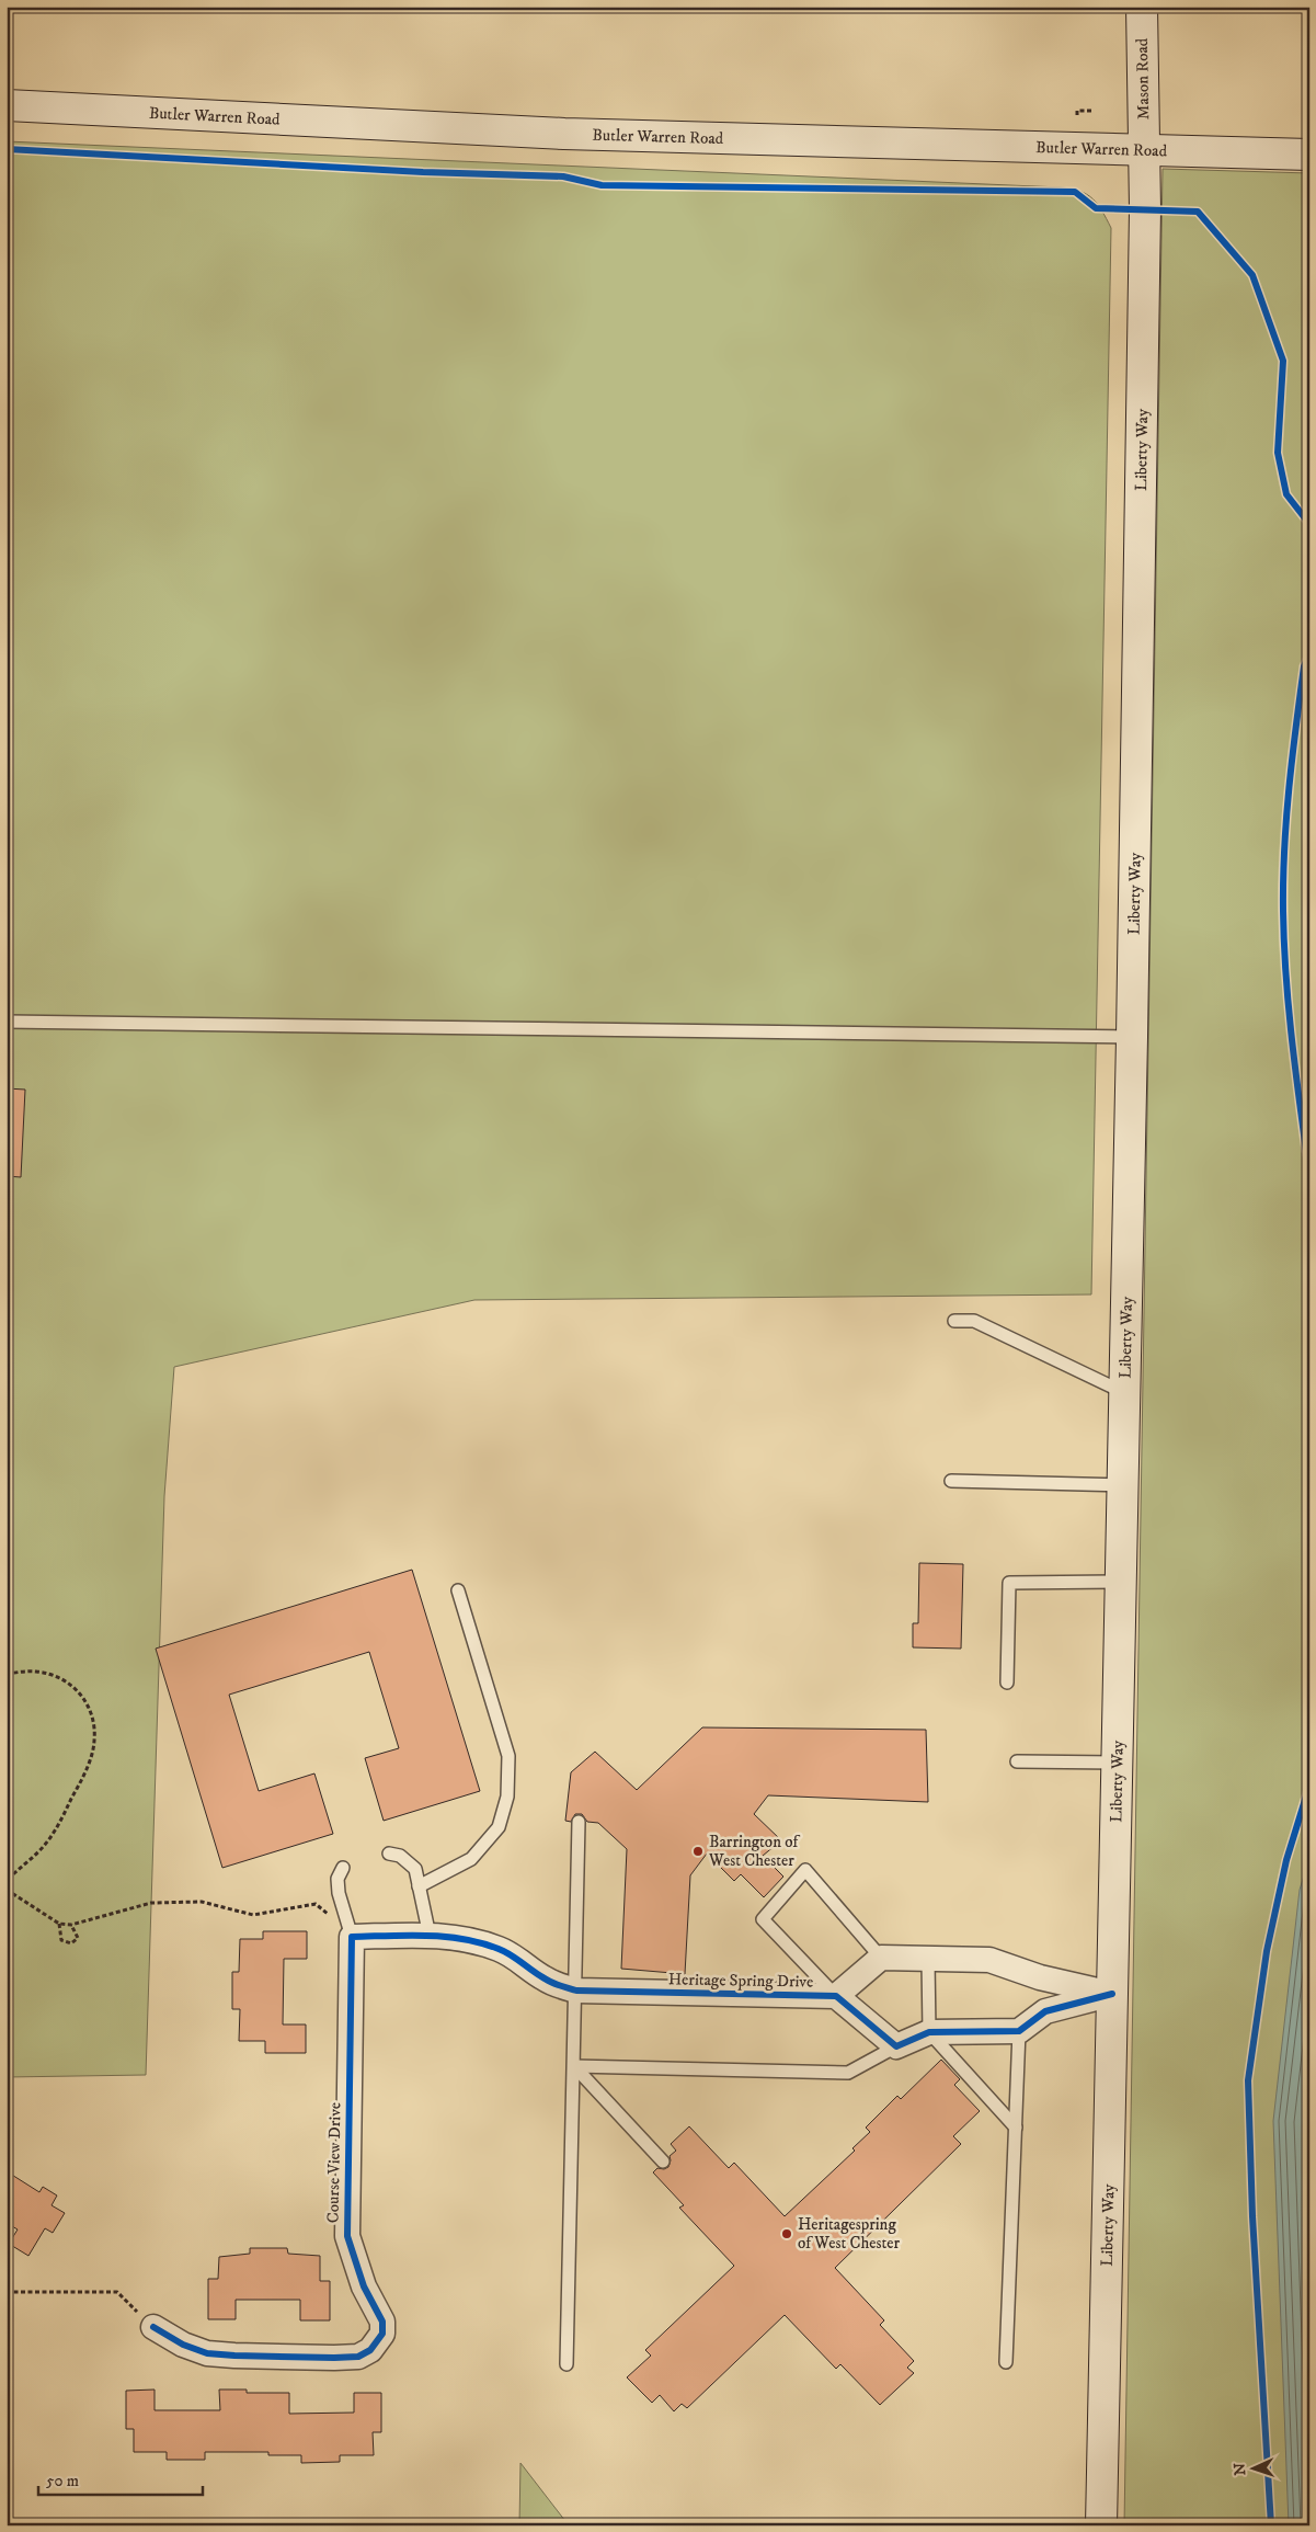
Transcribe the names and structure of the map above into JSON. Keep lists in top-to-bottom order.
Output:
{
  "streets": {
    "main road": ["Mason Road", "Butler Warren Road", "Liberty Way"],
    "street": ["Heritage Spring Drive", "Course View Drive"]
  },
  "crossings": [
    ["Mason Road", "Butler Warren Road"],
    ["Mason Road", "Liberty Way"],
    ["Butler Warren Road", "Liberty Way"],
    ["Heritage Spring Drive", "Course View Drive"]
  ],
  "places": ["Barrington of West Chester", "Heritagespring of West Chester"],
  "scale_bar": "50 m",
  "north": "left"
}
